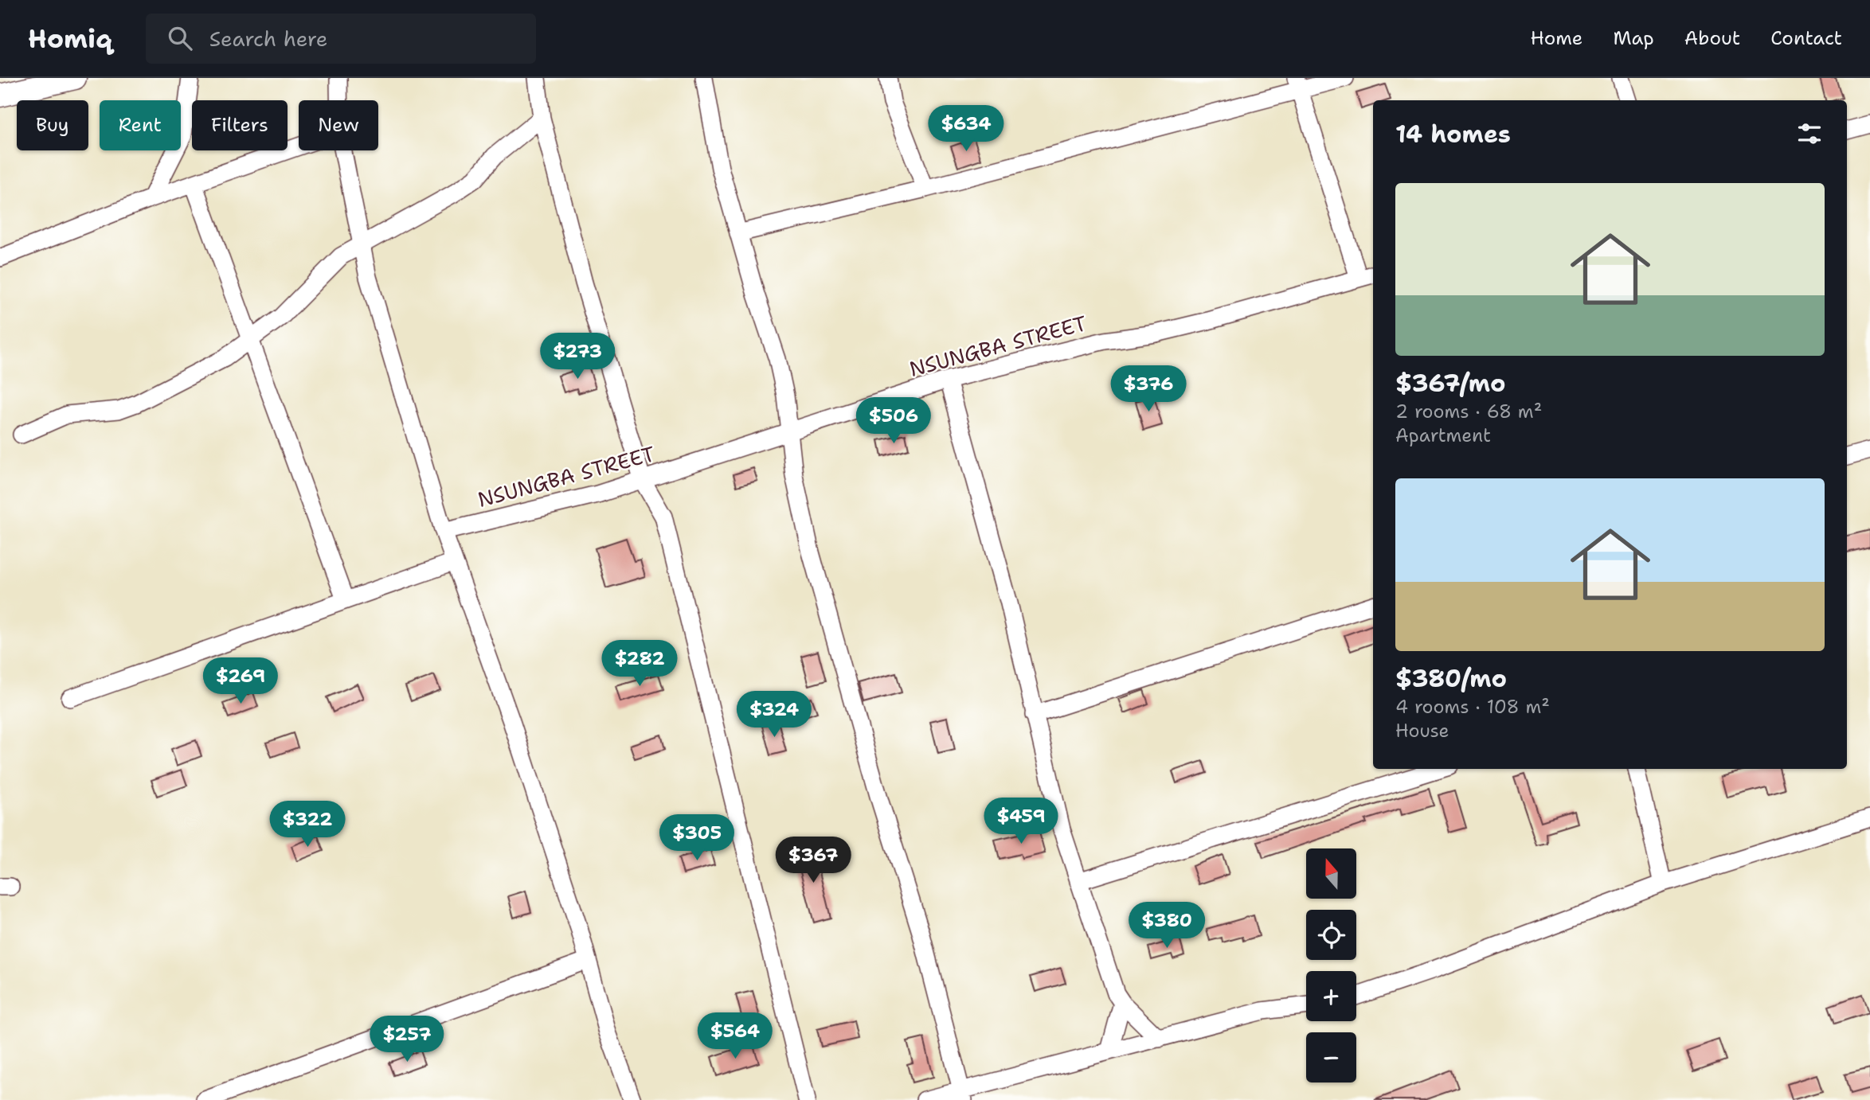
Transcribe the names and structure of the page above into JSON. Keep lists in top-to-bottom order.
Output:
{
  "streets": {
    "street": ["NSUNGBA STREET"]
  },
  "north": "top",
  "page": {
    "header": "Homiq",
    "search": "Search here",
    "nav": [
      "Home",
      "Map",
      "About",
      "Contact"
    ],
    "chip": [
      "Buy",
      "Rent",
      "Filters",
      "New"
    ],
    "heading": "14 homes",
    "price": [
      "$634",
      "$273",
      "$376",
      "$506",
      "$282",
      "$269",
      "$324",
      "$459",
      "$322",
      "$305",
      "$367",
      "$380",
      "$564",
      "$257"
    ],
    "list": [
      {
        "name": "$367/mo",
        "note": "2 rooms · 68 m² · Apartment"
      },
      {
        "name": "$380/mo",
        "note": "4 rooms · 108 m² · House"
      }
    ],
    "map_buttons": ["+", "−"]
  }
}
